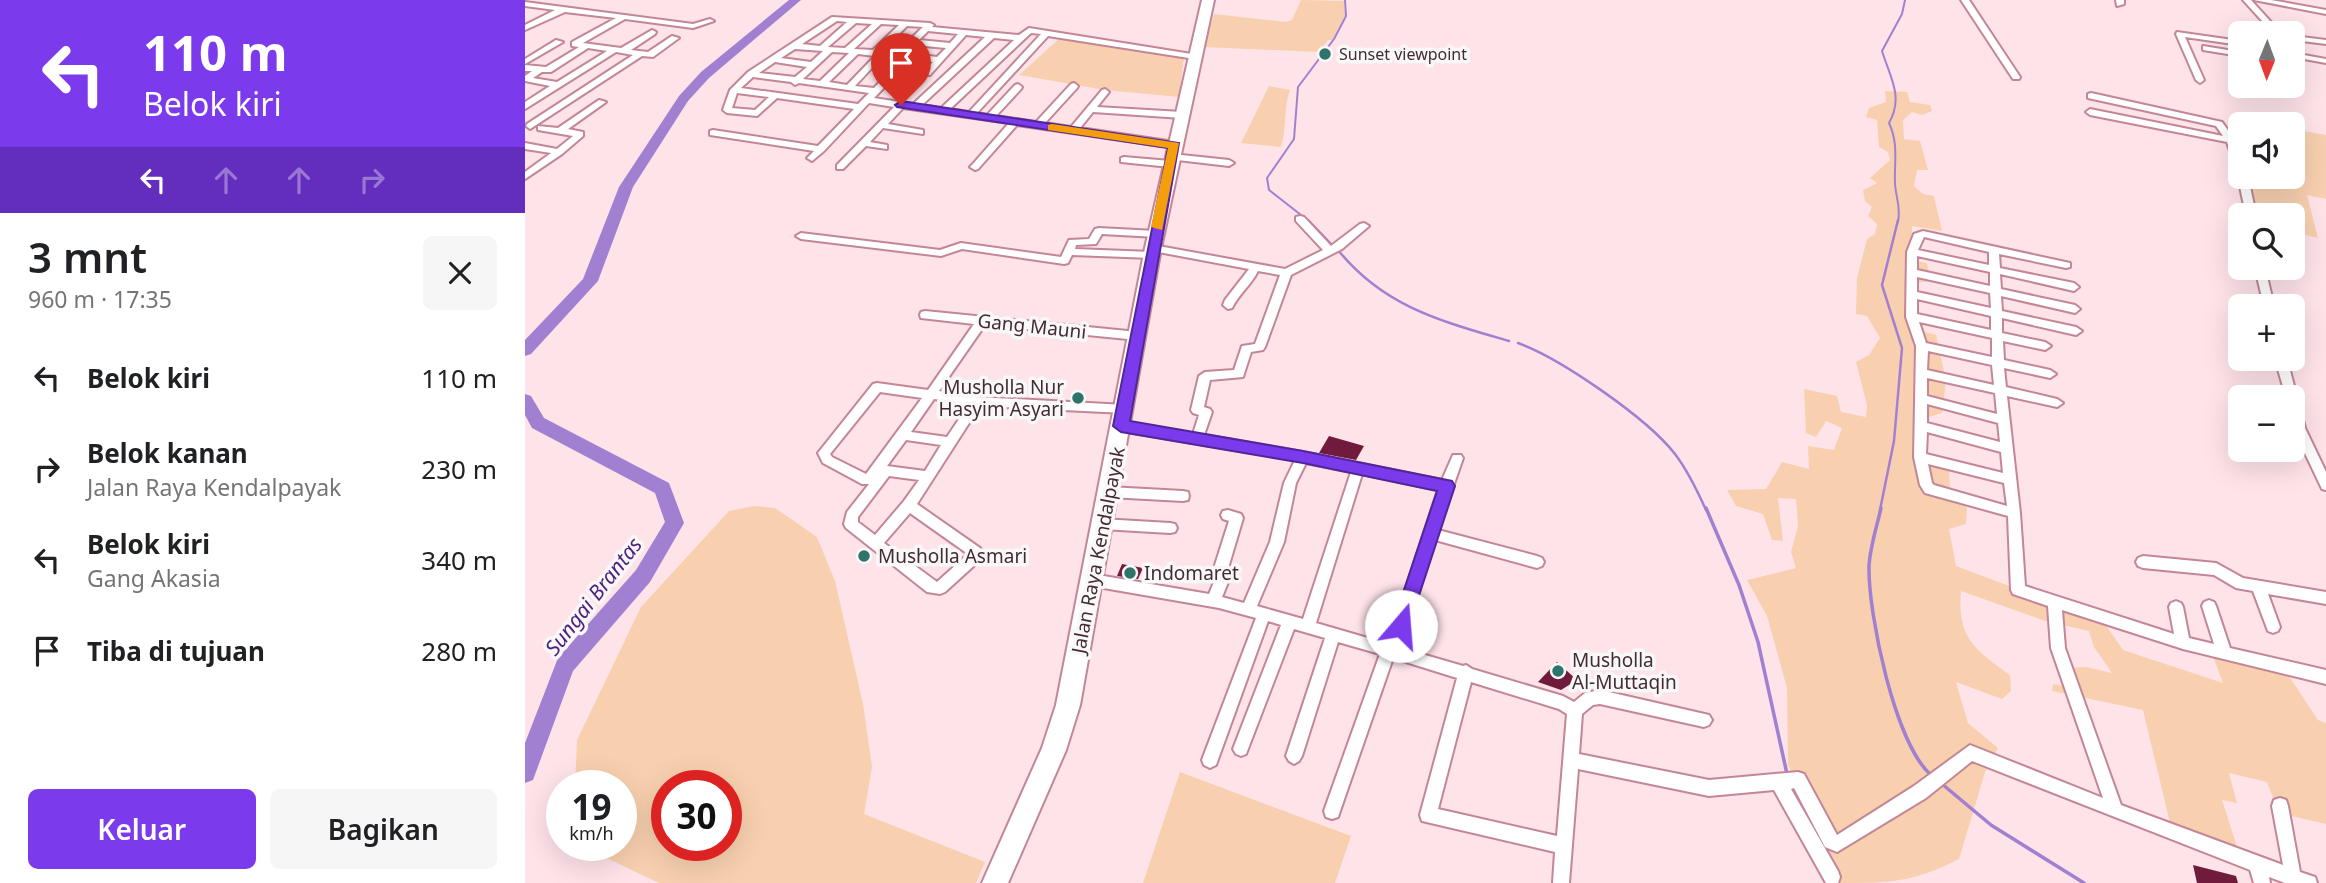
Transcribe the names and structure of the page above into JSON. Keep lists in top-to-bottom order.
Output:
{
  "streets": {
    "main road": ["Jalan Raya Kendalpayak"],
    "street": ["Gang Mauni"]
  },
  "crossings": [
    ["Gang Mauni", "Jalan Raya Kendalpayak"]
  ],
  "water": ["Sungai Brantas"],
  "places": [
    "Sunset viewpoint",
    "Musholla Nur Hasyim Asyari",
    "Musholla Asmari",
    "Indomaret",
    "Musholla Al-Muttaqin"
  ],
  "north": "bottom",
  "page": {
    "turn": ["110 m", "Belok kiri"],
    "map_buttons": ["+", "−"],
    "heading": ["3 mnt", "960 m · 17:35"],
    "list": [
      {
        "name": "Belok kiri",
        "value": "110 m"
      },
      {
        "name": "Belok kanan",
        "note": "Jalan Raya Kendalpayak",
        "value": "230 m"
      },
      {
        "name": "Belok kiri",
        "note": "Gang Akasia",
        "value": "340 m"
      },
      {
        "name": "Tiba di tujuan",
        "value": "280 m"
      }
    ],
    "speed": "19 km/h",
    "limit": "30",
    "buttons": ["Keluar", "Bagikan"]
  }
}
